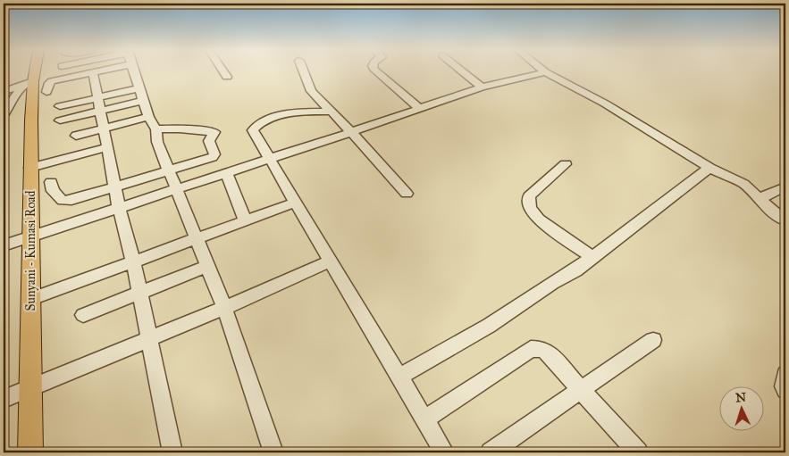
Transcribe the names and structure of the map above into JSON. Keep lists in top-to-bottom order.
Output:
{
  "streets": {
    "main road": ["Sunyani - Kumasi Road"]
  },
  "north": "top"
}
